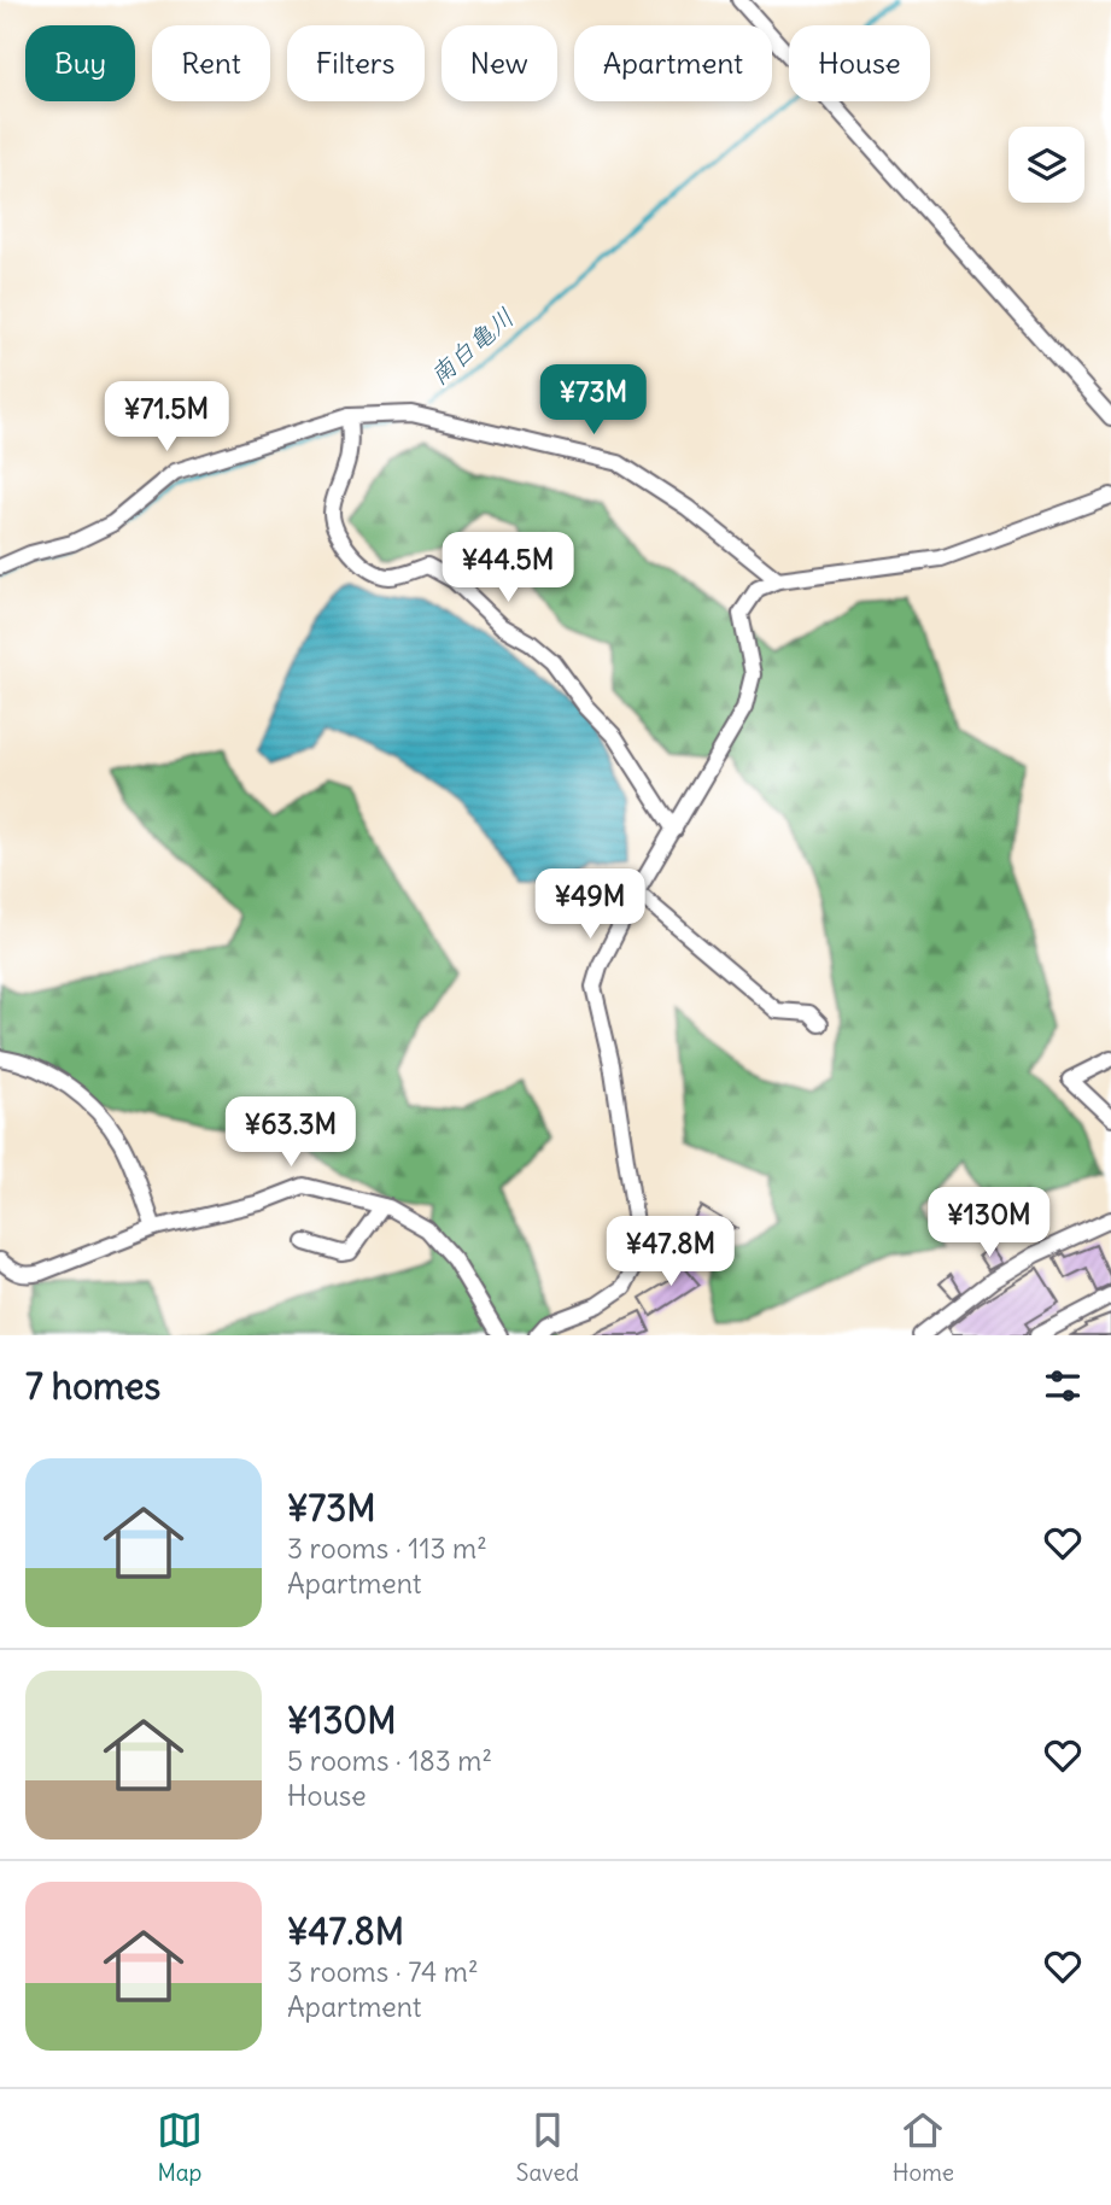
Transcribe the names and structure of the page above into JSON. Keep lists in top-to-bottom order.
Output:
{
  "water": ["南白亀川"],
  "page": {
    "chip": [
      "Buy",
      "Rent",
      "Filters",
      "New",
      "Apartment",
      "House"
    ],
    "price": [
      "¥73M",
      "¥71.5M",
      "¥44.5M",
      "¥49M",
      "¥63.3M",
      "¥130M",
      "¥47.8M"
    ],
    "heading": "7 homes",
    "list": [
      {
        "name": "¥73M",
        "note": "3 rooms · 113 m² · Apartment"
      },
      {
        "name": "¥130M",
        "note": "5 rooms · 183 m² · House"
      },
      {
        "name": "¥47.8M",
        "note": "3 rooms · 74 m² · Apartment"
      }
    ],
    "tabs": ["Map", "Saved", "Home"]
  }
}
